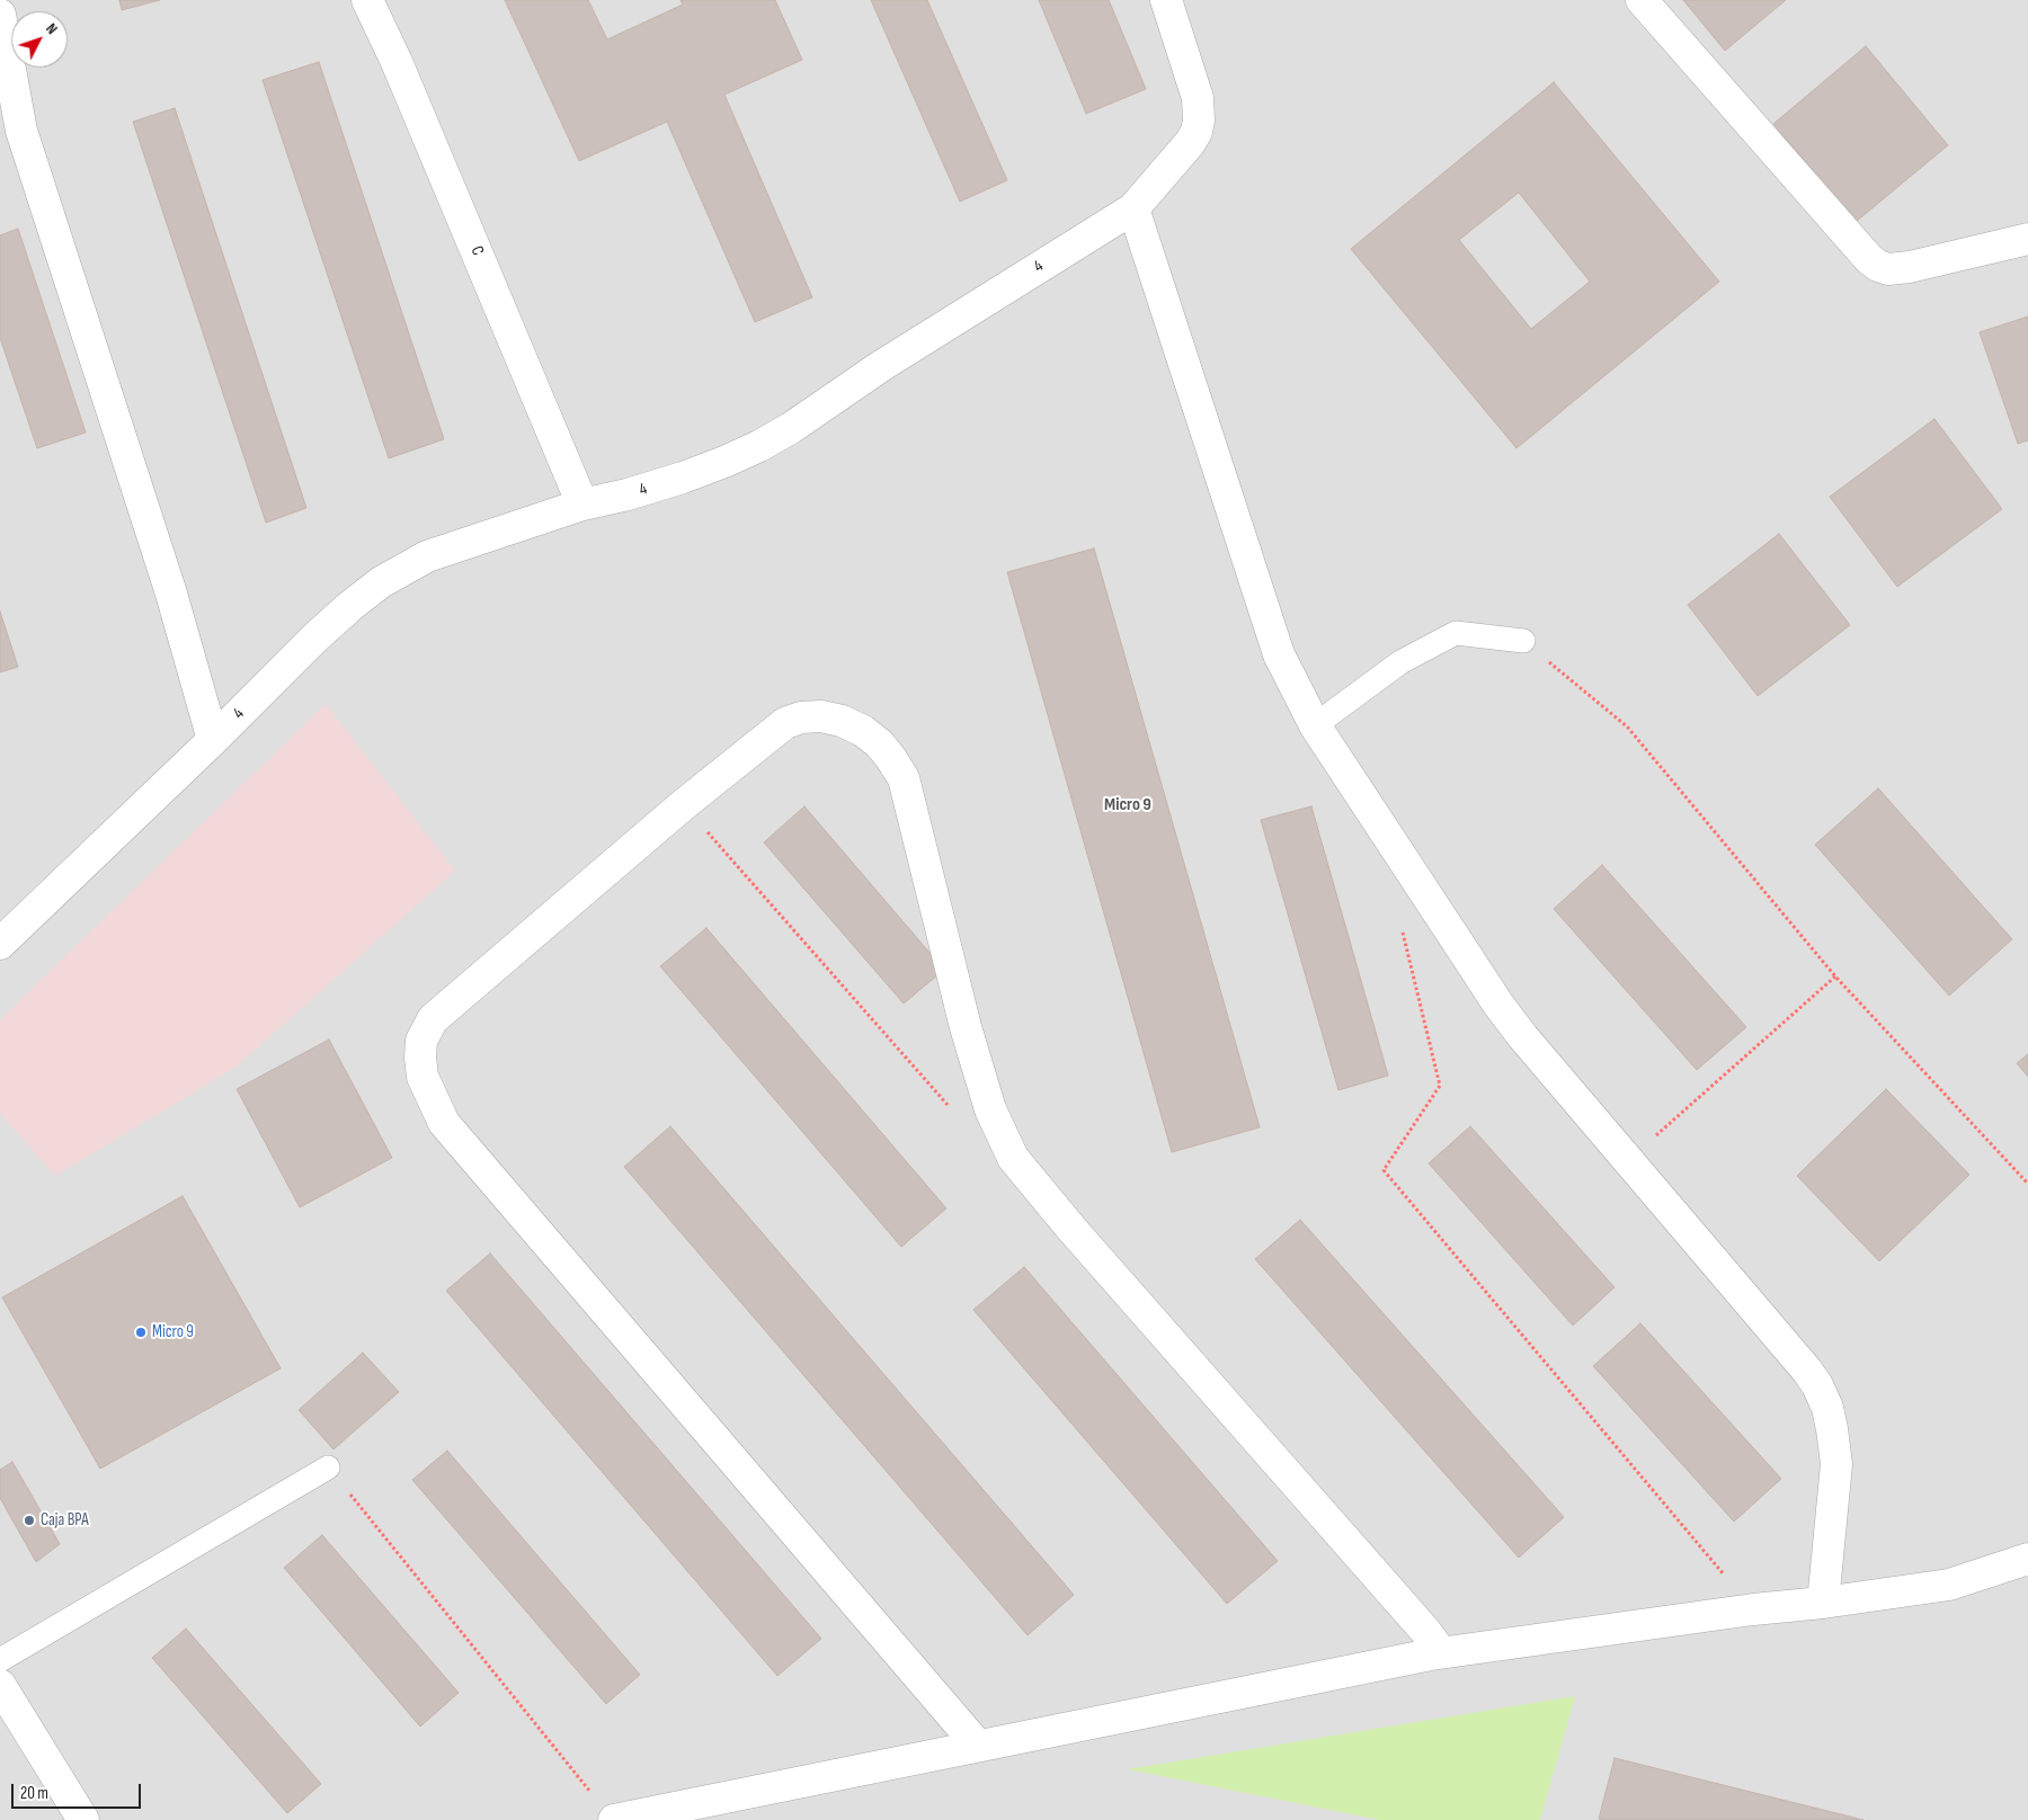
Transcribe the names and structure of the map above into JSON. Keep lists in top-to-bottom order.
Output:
{
  "streets": {
    "street": ["C", "4"]
  },
  "crossings": [
    ["C", "4"]
  ],
  "districts": ["Micro 9"],
  "places": ["Micro 9", "Caja BPA"],
  "scale_bar": "20 m",
  "north": "top right"
}
